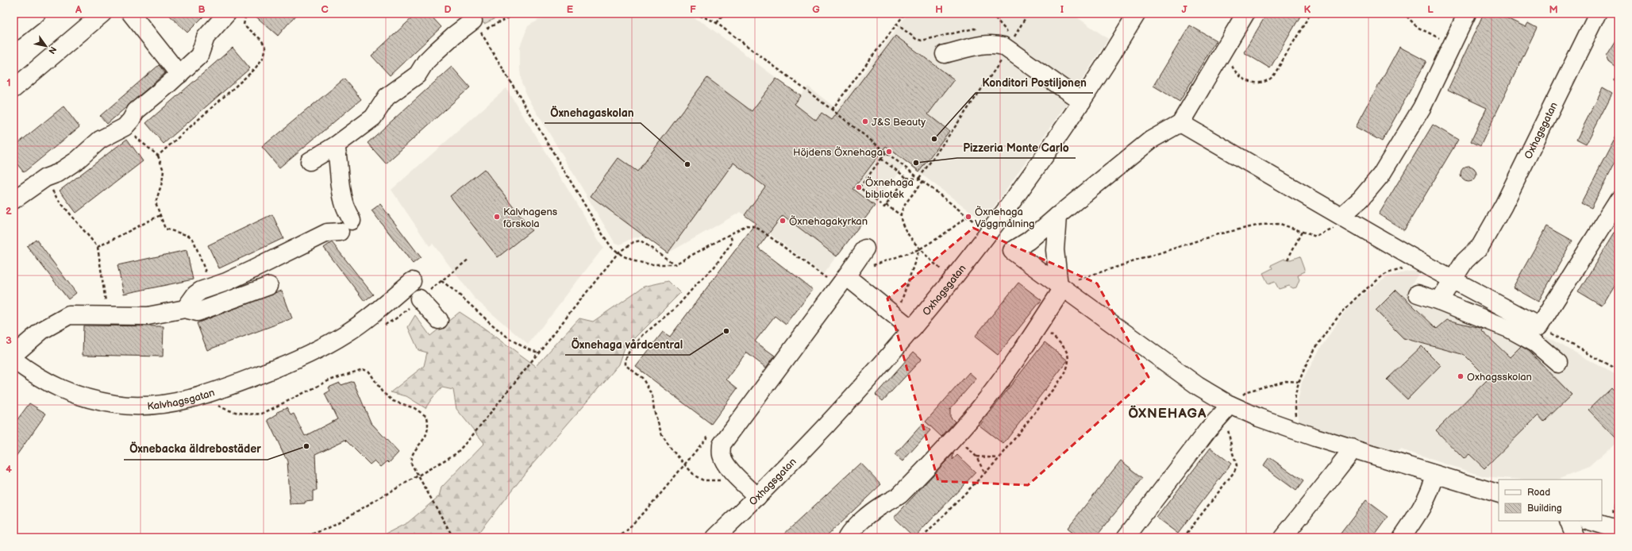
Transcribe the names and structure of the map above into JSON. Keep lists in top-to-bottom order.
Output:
{
  "streets": {
    "street": ["Oxhagsgatan", "Kalvhagsgatan"]
  },
  "districts": ["ÖXNEHAGA"],
  "places": [
    "J&S Beauty",
    "Konditori Postiljonen",
    "Höjdens Öxnehaga",
    "Pizzeria Monte Carlo",
    "Öxnehagaskolan",
    "Öxnehaga bibliotek",
    "Kalvhagens förskola",
    "Öxnehaga Väggmålning",
    "Öxnehagakyrkan",
    "Öxnehaga vårdcentral",
    "Oxhagsskolan",
    "Öxnebacka äldrebostäder"
  ],
  "legend": ["Road", "Building"],
  "north": "bottom right",
  "grid": {
    "columns": [
      "A",
      "B",
      "C",
      "D",
      "E",
      "F",
      "G",
      "H",
      "I",
      "J",
      "K",
      "L",
      "M"
    ],
    "rows": [
      "1",
      "2",
      "3",
      "4"
    ]
  }
}
